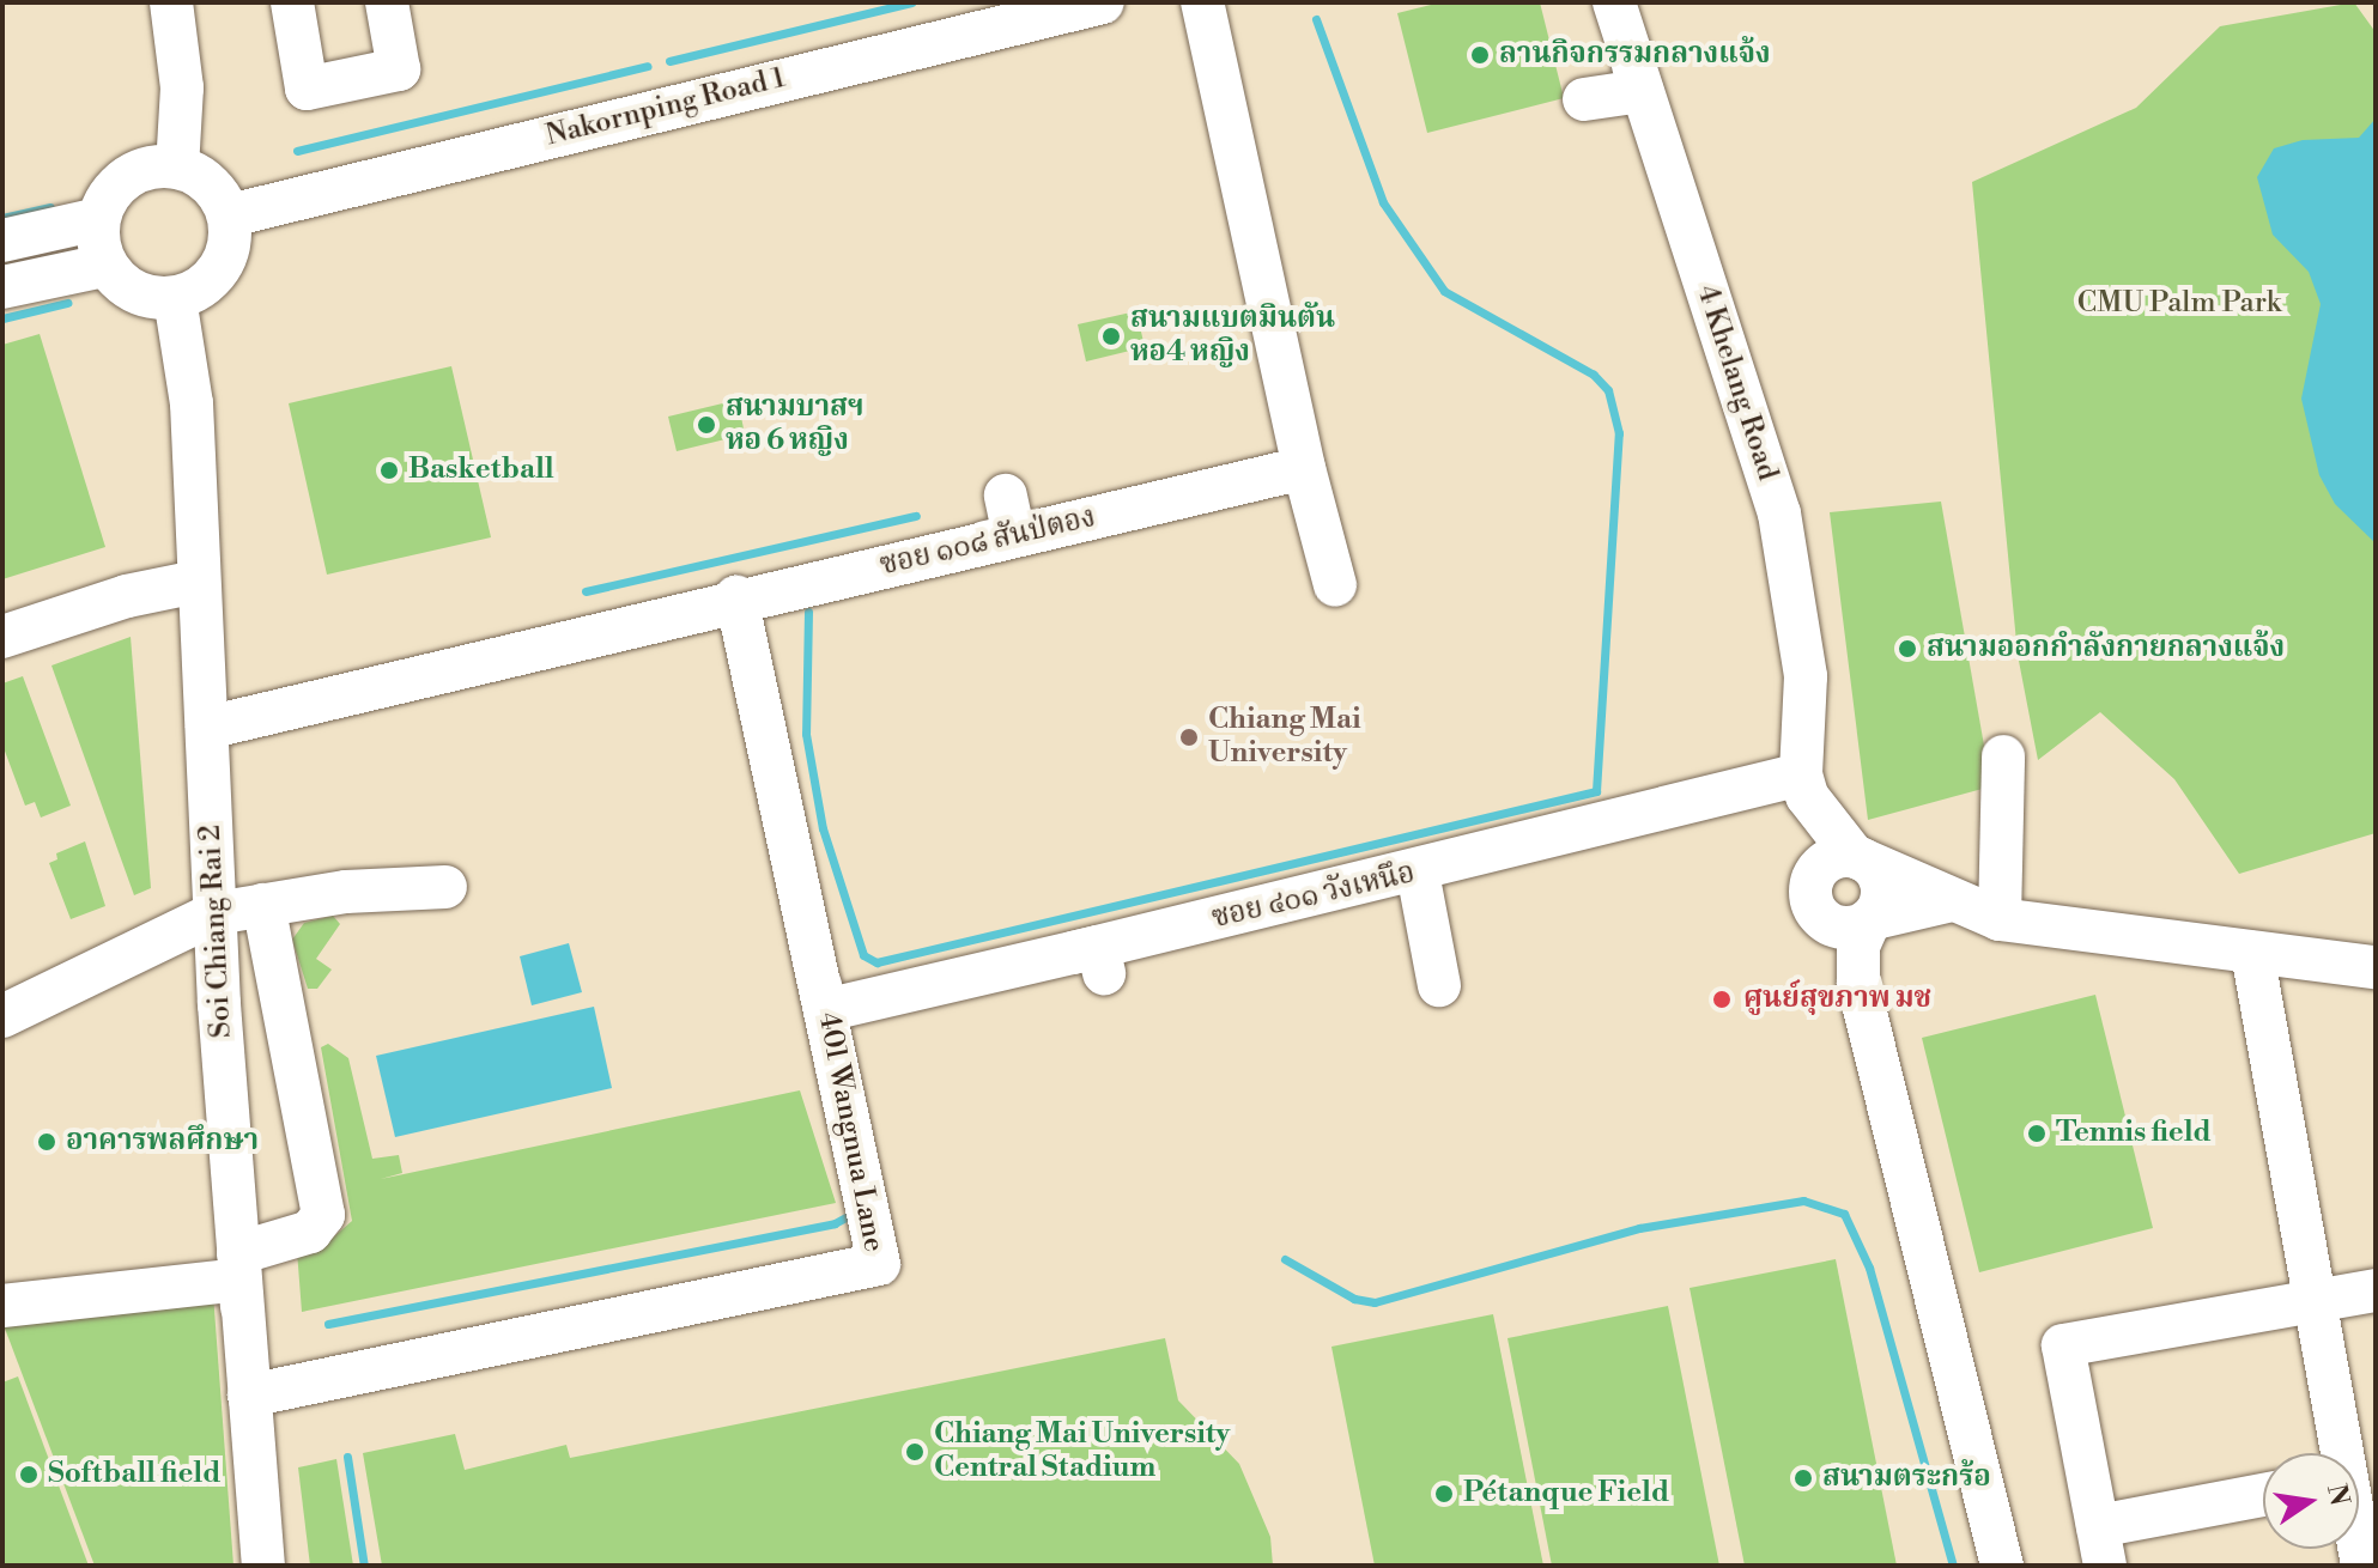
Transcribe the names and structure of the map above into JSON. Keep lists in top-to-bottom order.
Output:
{
  "streets": {
    "street": [
      "Nakornping Road 1",
      "4 Khelang Road",
      "ซอย ๔๐๑ วังเหนึอ",
      "Soi Chiang Rai 2",
      "401 Wangnua Lane"
    ]
  },
  "crossings": [
    ["Nakornping Road 1", "Soi Chiang Rai 2"],
    ["4 Khelang Road", "ซอย ๔๐๑ วังเหนึอ"],
    ["ซอย ๔๐๑ วังเหนึอ", "401 Wangnua Lane"],
    ["Soi Chiang Rai 2", "401 Wangnua Lane"]
  ],
  "parks": ["CMU Palm Park"],
  "places": [
    "ลานกิจกรรมกลางแจ้ง",
    "สนามแบตมินตัน หอ4 หญิง",
    "สนามบาสฯ หอ 6 หญิง",
    "Basketball",
    "สนามออกกำลังกายกลางแจ้ง",
    "Chiang Mai University",
    "ศูนย์สุขภาพ มช",
    "Tennis field",
    "อาคารพลศึกษา",
    "Chiang Mai University Central Stadium",
    "Softball field",
    "สนามตระกร้อ",
    "Pétanque Field"
  ],
  "north": "right"
}
